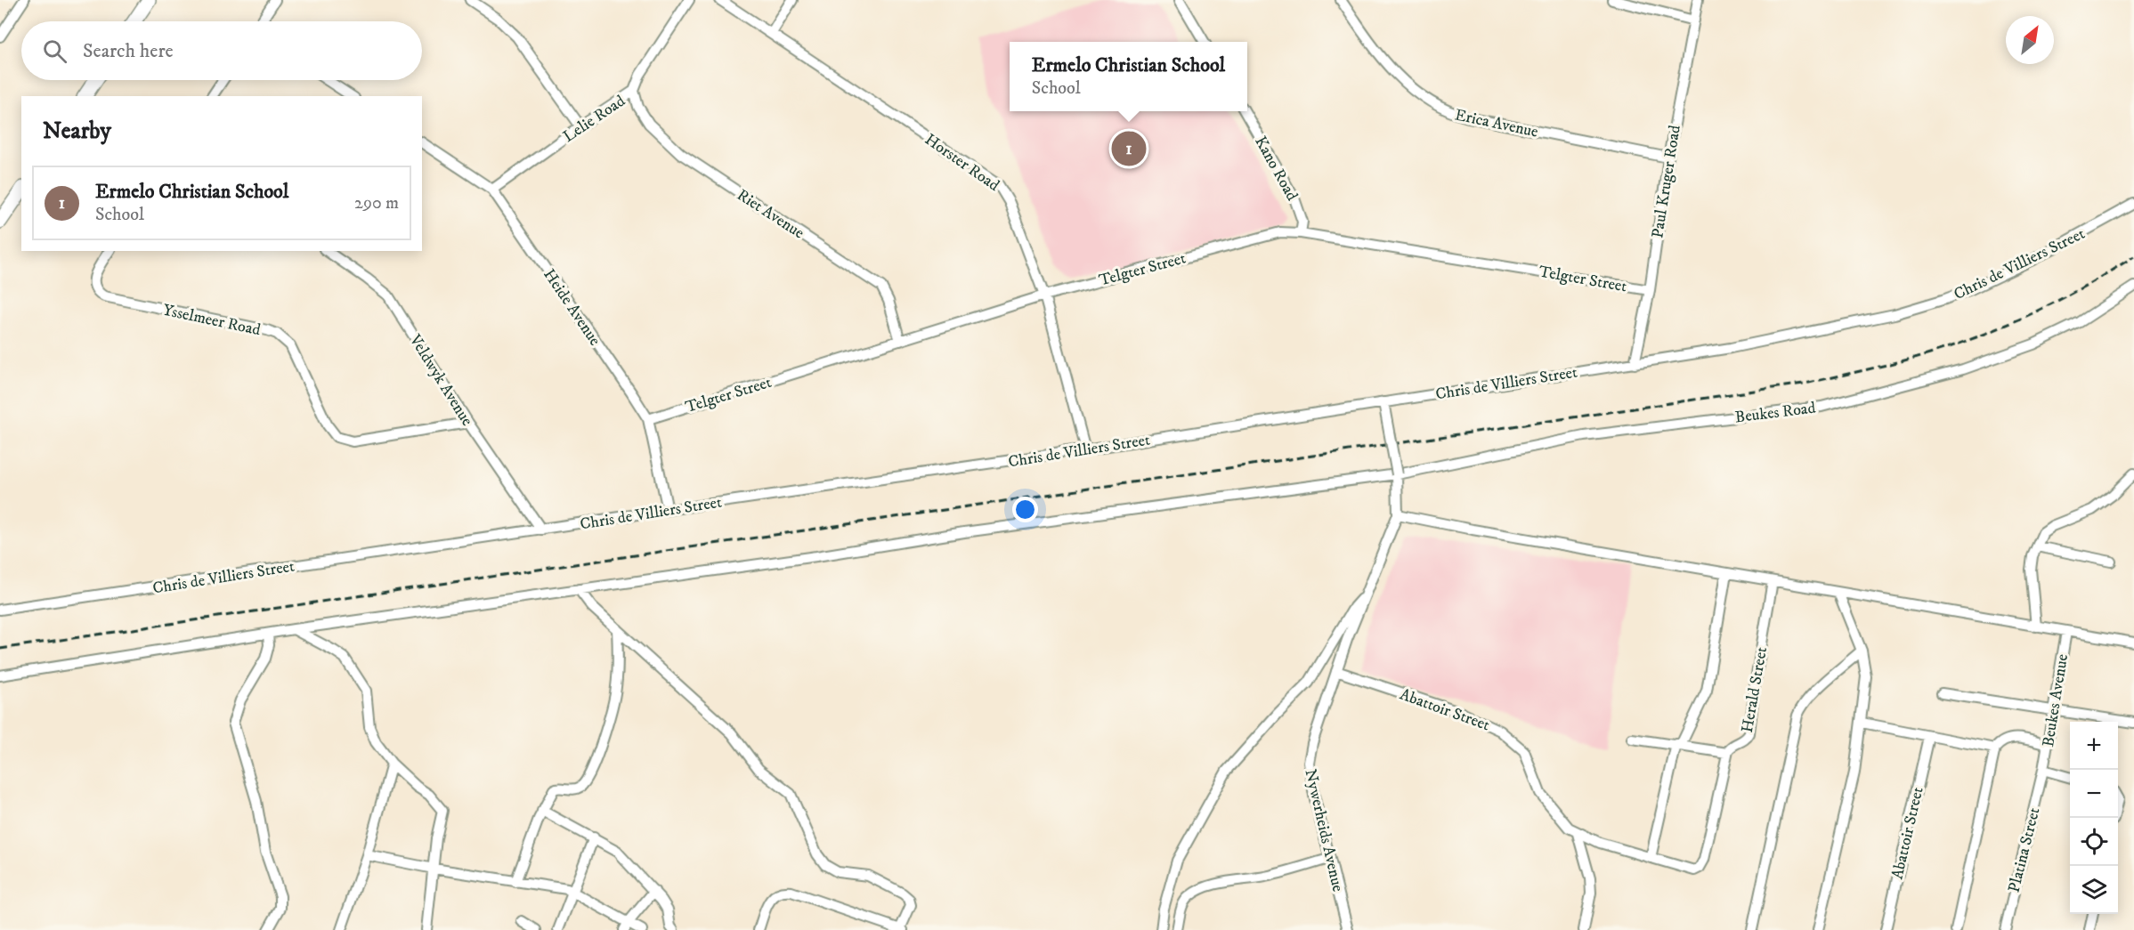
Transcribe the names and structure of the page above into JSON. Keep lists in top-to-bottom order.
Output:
{
  "streets": {
    "street": [
      "Lelie Road",
      "Erica Avenue",
      "Horster Road",
      "Kano Road",
      "Paul Kruger Road",
      "Riet Avenue",
      "Chris de Villiers Street",
      "Telgter Street",
      "Heide Avenue",
      "Ysselmeer Road",
      "Veldwyk Avenue",
      "Beukes Road",
      "Herald Street",
      "Beukes Avenue",
      "Abattoir Street",
      "Nywerheids Avenue",
      "Platina Street"
    ]
  },
  "crossings": [
    ["Lelie Road", "Riet Avenue"],
    ["Lelie Road", "Heide Avenue"],
    ["Erica Avenue", "Paul Kruger Road"],
    ["Horster Road", "Chris de Villiers Street"],
    ["Horster Road", "Telgter Street"],
    ["Kano Road", "Telgter Street"],
    ["Paul Kruger Road", "Chris de Villiers Street"],
    ["Paul Kruger Road", "Telgter Street"],
    ["Riet Avenue", "Telgter Street"],
    ["Chris de Villiers Street", "Heide Avenue"],
    ["Chris de Villiers Street", "Veldwyk Avenue"],
    ["Telgter Street", "Heide Avenue"],
    ["Ysselmeer Road", "Veldwyk Avenue"],
    ["Herald Street", "Abattoir Street"],
    ["Beukes Avenue", "Platina Street"],
    ["Abattoir Street", "Nywerheids Avenue"]
  ],
  "north": "top right",
  "page": {
    "search": "Search here",
    "popup": ["Ermelo Christian School", "School"],
    "heading": "Nearby",
    "pins": "1",
    "list": [
      {
        "mark": "1",
        "name": "Ermelo Christian School",
        "note": "School",
        "value": "290 m"
      }
    ],
    "map_buttons": ["+", "−"]
  }
}
